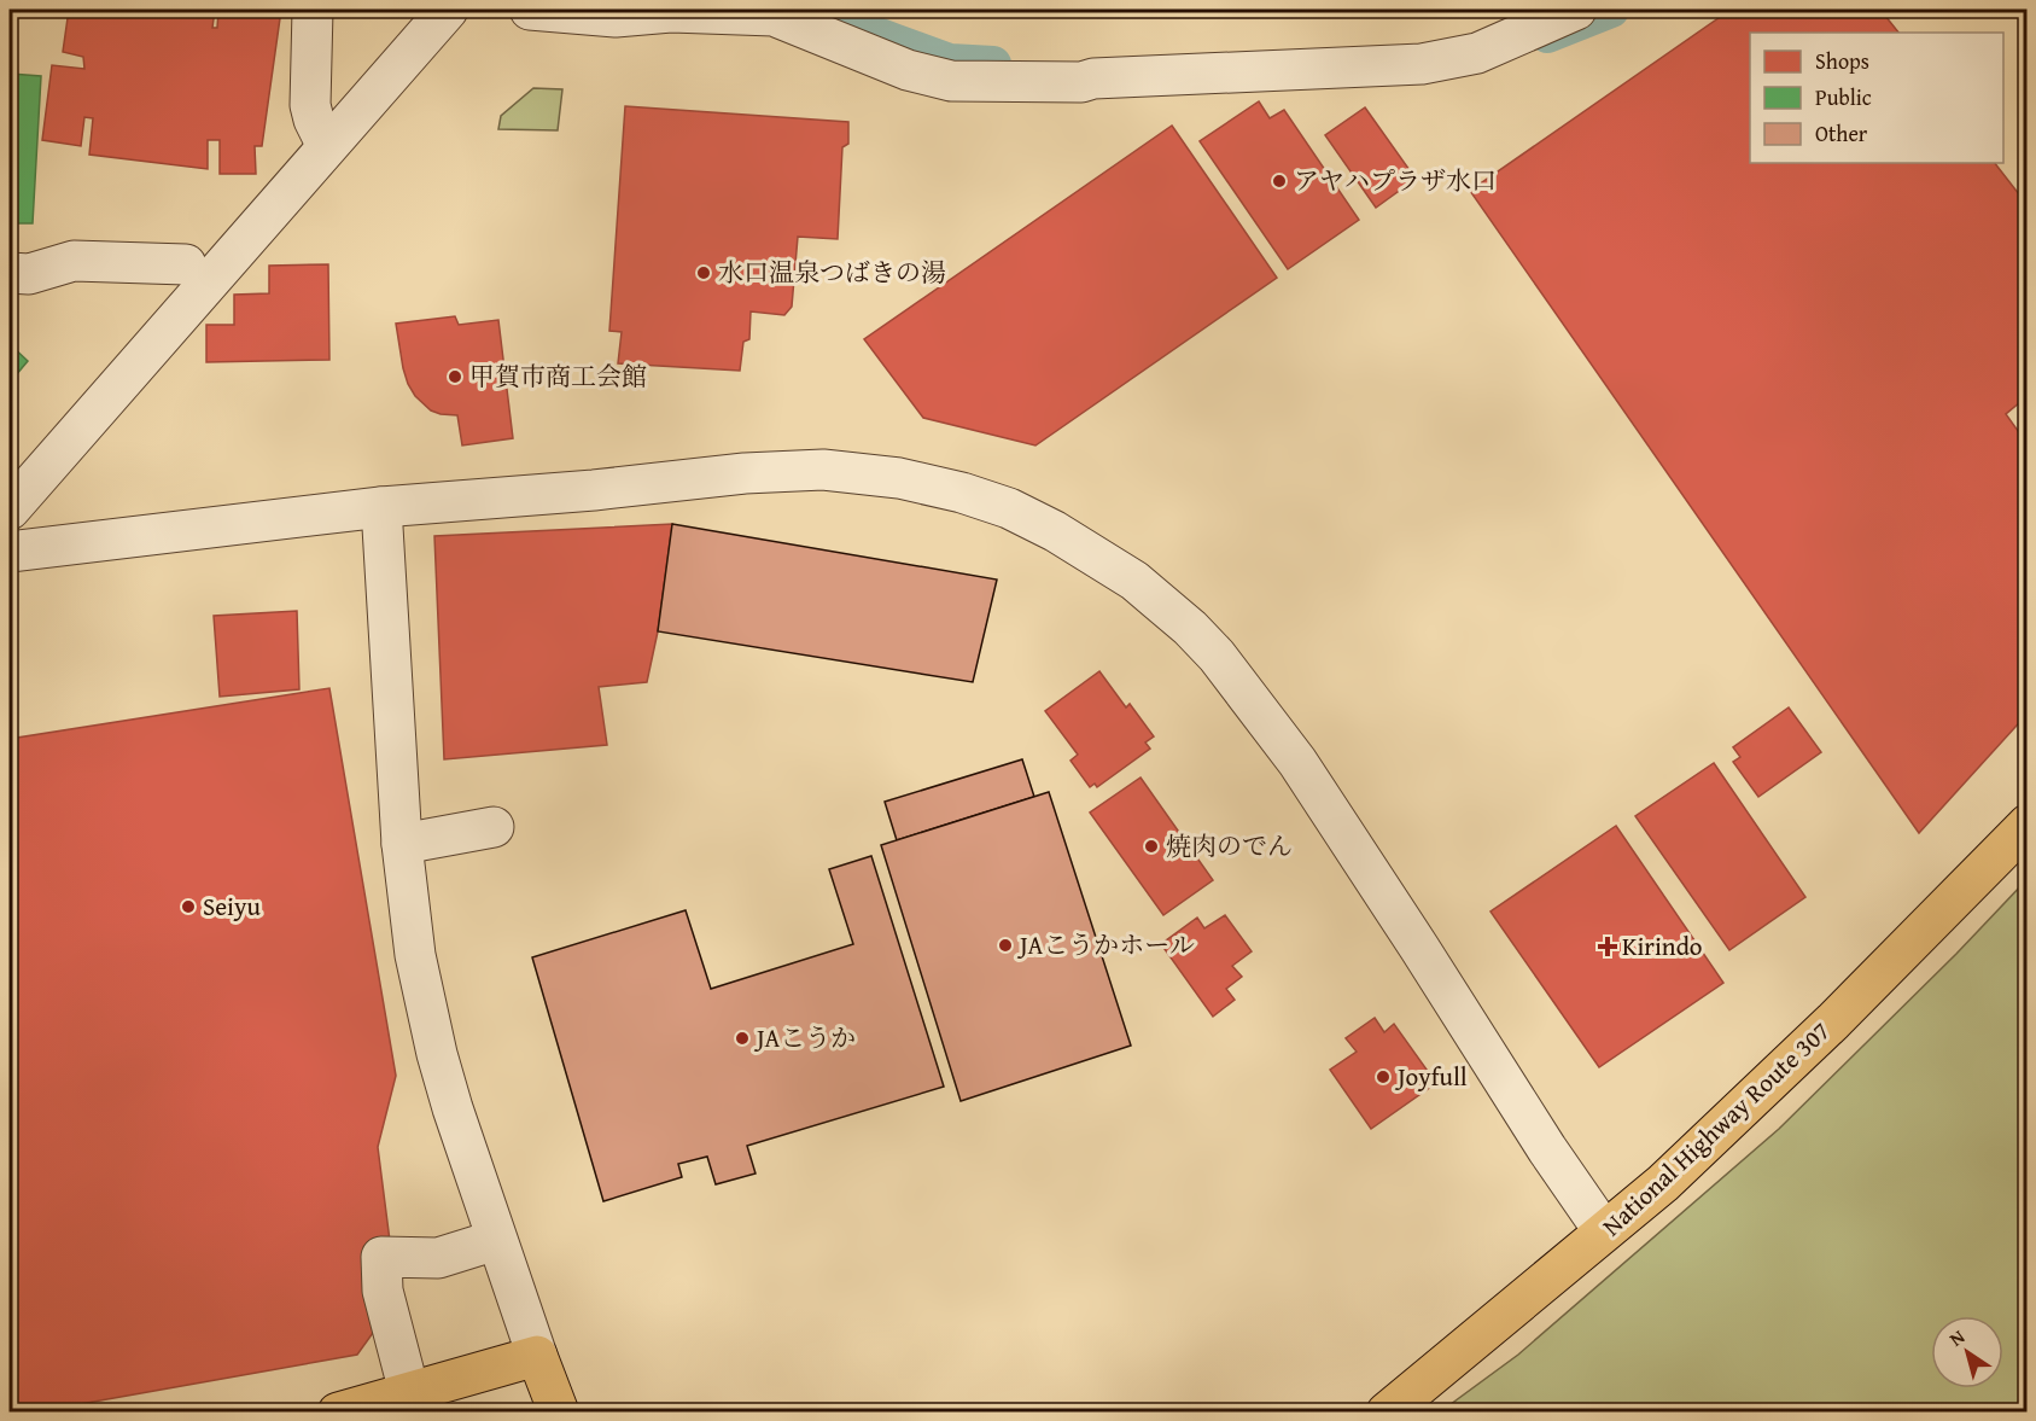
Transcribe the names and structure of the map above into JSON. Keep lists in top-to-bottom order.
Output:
{
  "streets": {
    "main road": ["National Highway Route 307"]
  },
  "places": {
    "other": [
      "アヤハプラザ水口",
      "水口温泉つばきの湯",
      "甲賀市商工会館",
      "焼肉のでん",
      "Seiyu",
      "JAこうかホール",
      "JAこうか",
      "Joyfull"
    ],
    "health": ["Kirindo"]
  },
  "legend": ["Shops", "Public", "Other"],
  "north": "top left"
}
